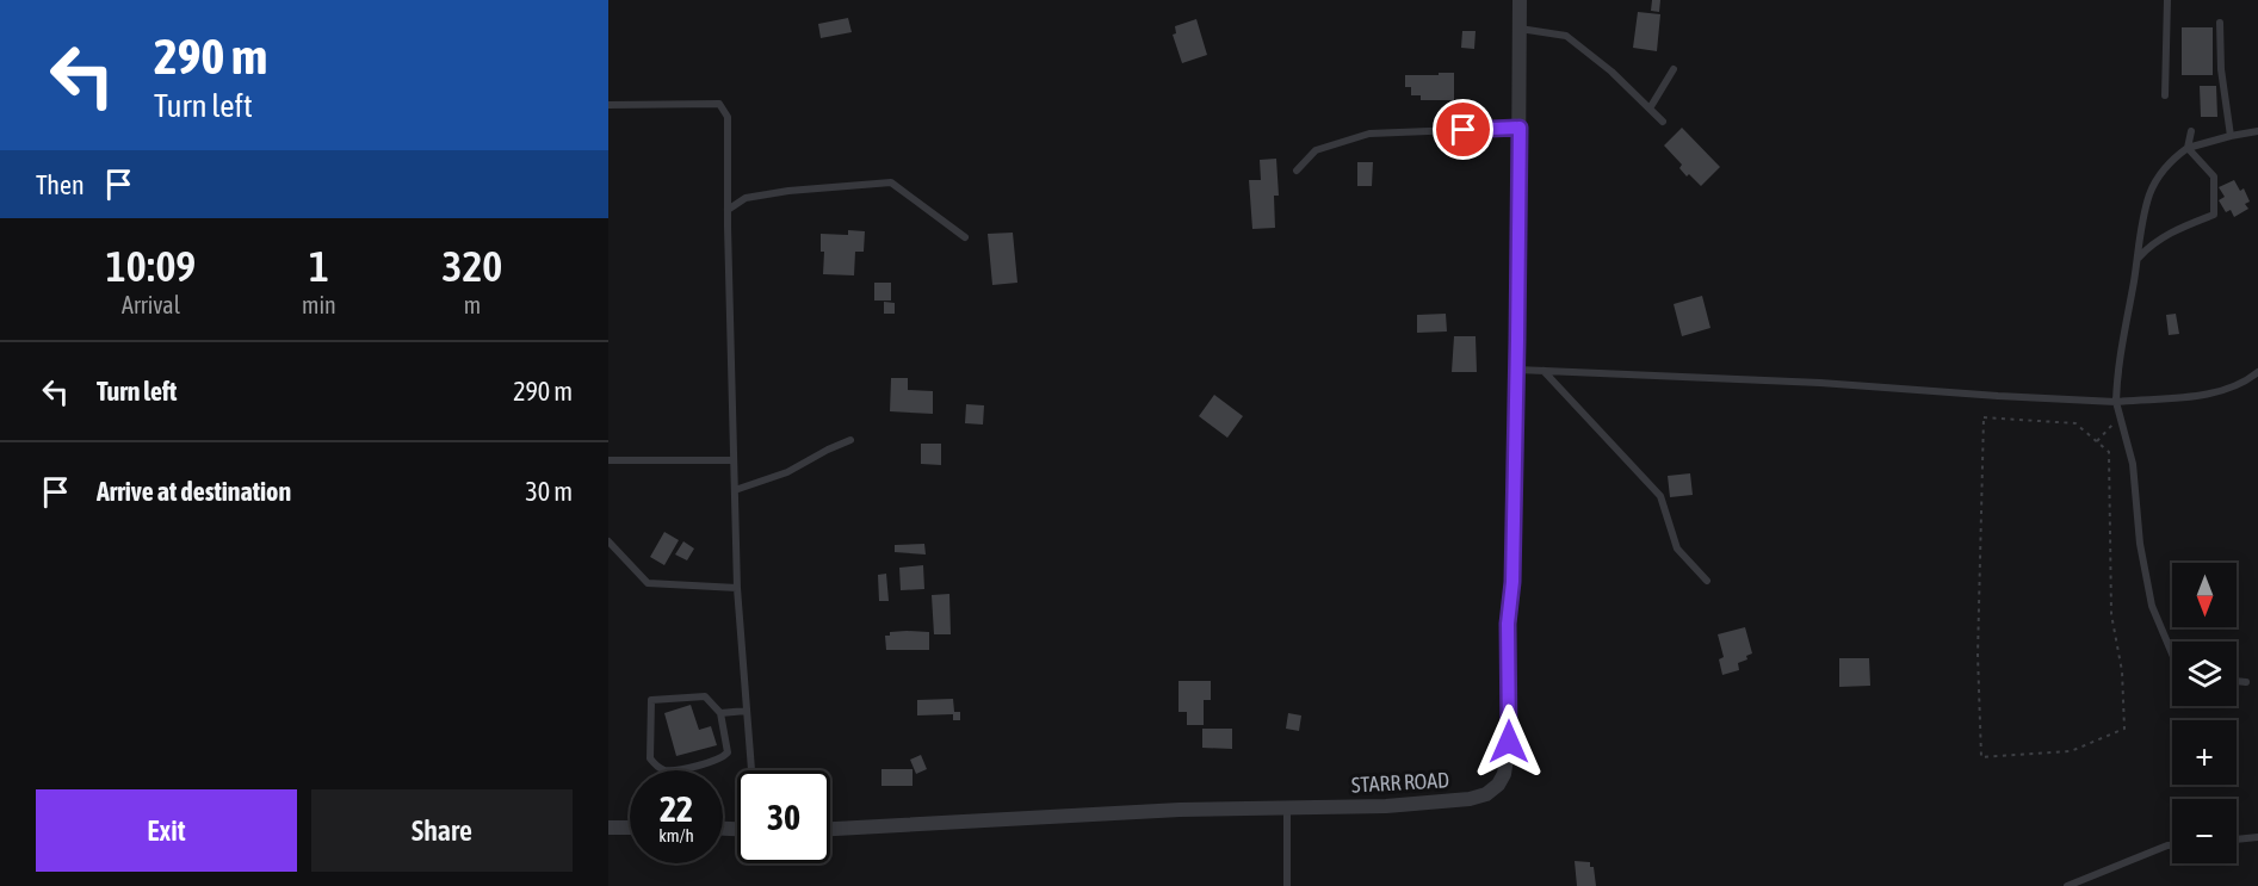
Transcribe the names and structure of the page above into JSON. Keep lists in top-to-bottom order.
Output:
{
  "streets": {
    "street": ["STARR ROAD"]
  },
  "north": "bottom",
  "page": {
    "turn": ["290 m", "Turn left"],
    "then": "Then",
    "eta": [
      "10:09",
      "Arrival",
      "1",
      "min",
      "320",
      "m"
    ],
    "list": [
      {
        "name": "Turn left",
        "value": "290 m"
      },
      {
        "name": "Arrive at destination",
        "value": "30 m"
      }
    ],
    "map_buttons": ["+", "−"],
    "speed": "22 km/h",
    "limit": "30",
    "buttons": ["Exit", "Share"]
  }
}
